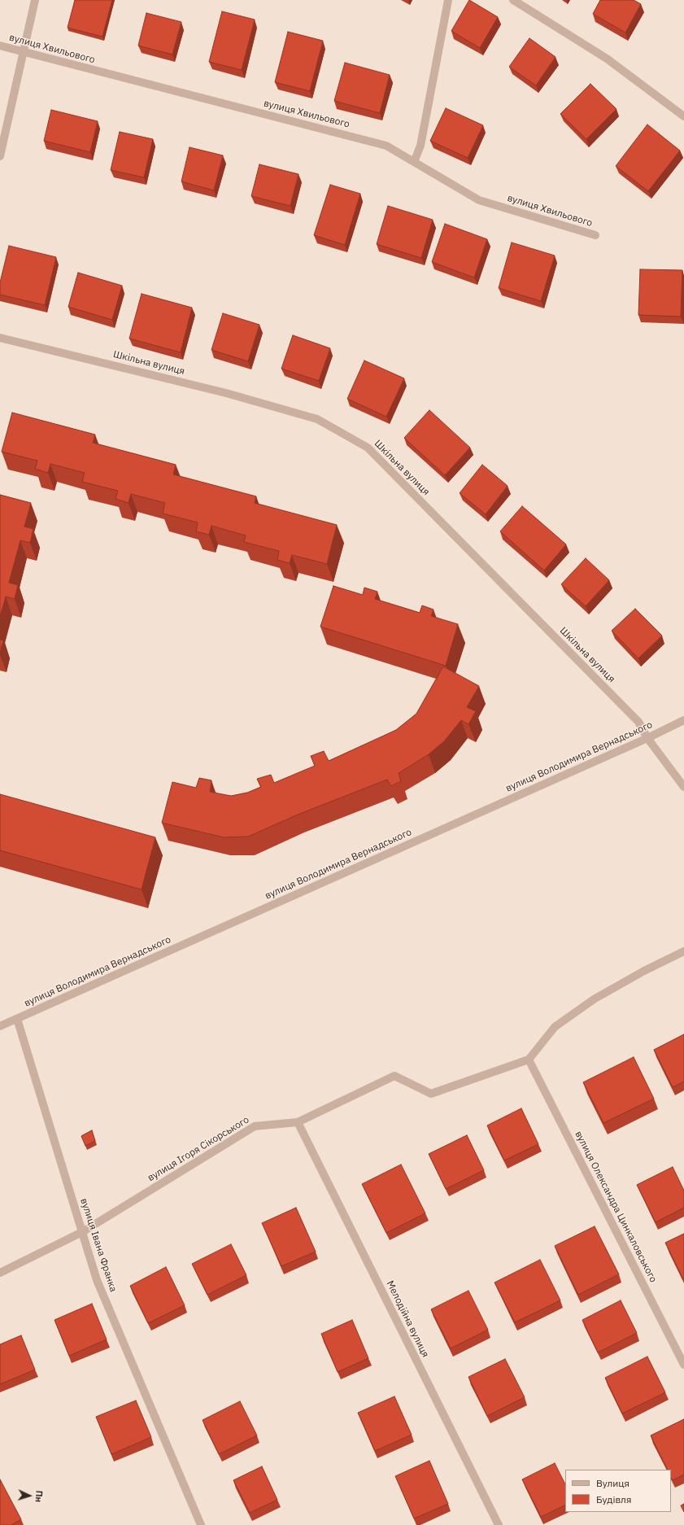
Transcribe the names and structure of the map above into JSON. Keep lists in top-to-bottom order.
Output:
{
  "streets": {
    "street": [
      "вулиця Хвильового",
      "Шкільна вулиця",
      "вулиця Володимира Вернадського",
      "вулиця Ігоря Сікорського",
      "вулиця Олександра Цинкаловського",
      "вулиця Івана Франка",
      "Мелодійна вулиця"
    ]
  },
  "crossings": [
    ["Шкільна вулиця", "вулиця Володимира Вернадського"],
    ["вулиця Володимира Вернадського", "вулиця Івана Франка"],
    ["вулиця Ігоря Сікорського", "вулиця Олександра Цинкаловського"],
    ["вулиця Ігоря Сікорського", "вулиця Івана Франка"],
    ["вулиця Ігоря Сікорського", "Мелодійна вулиця"]
  ],
  "legend": ["Вулиця", "Будівля"],
  "north": "right"
}
